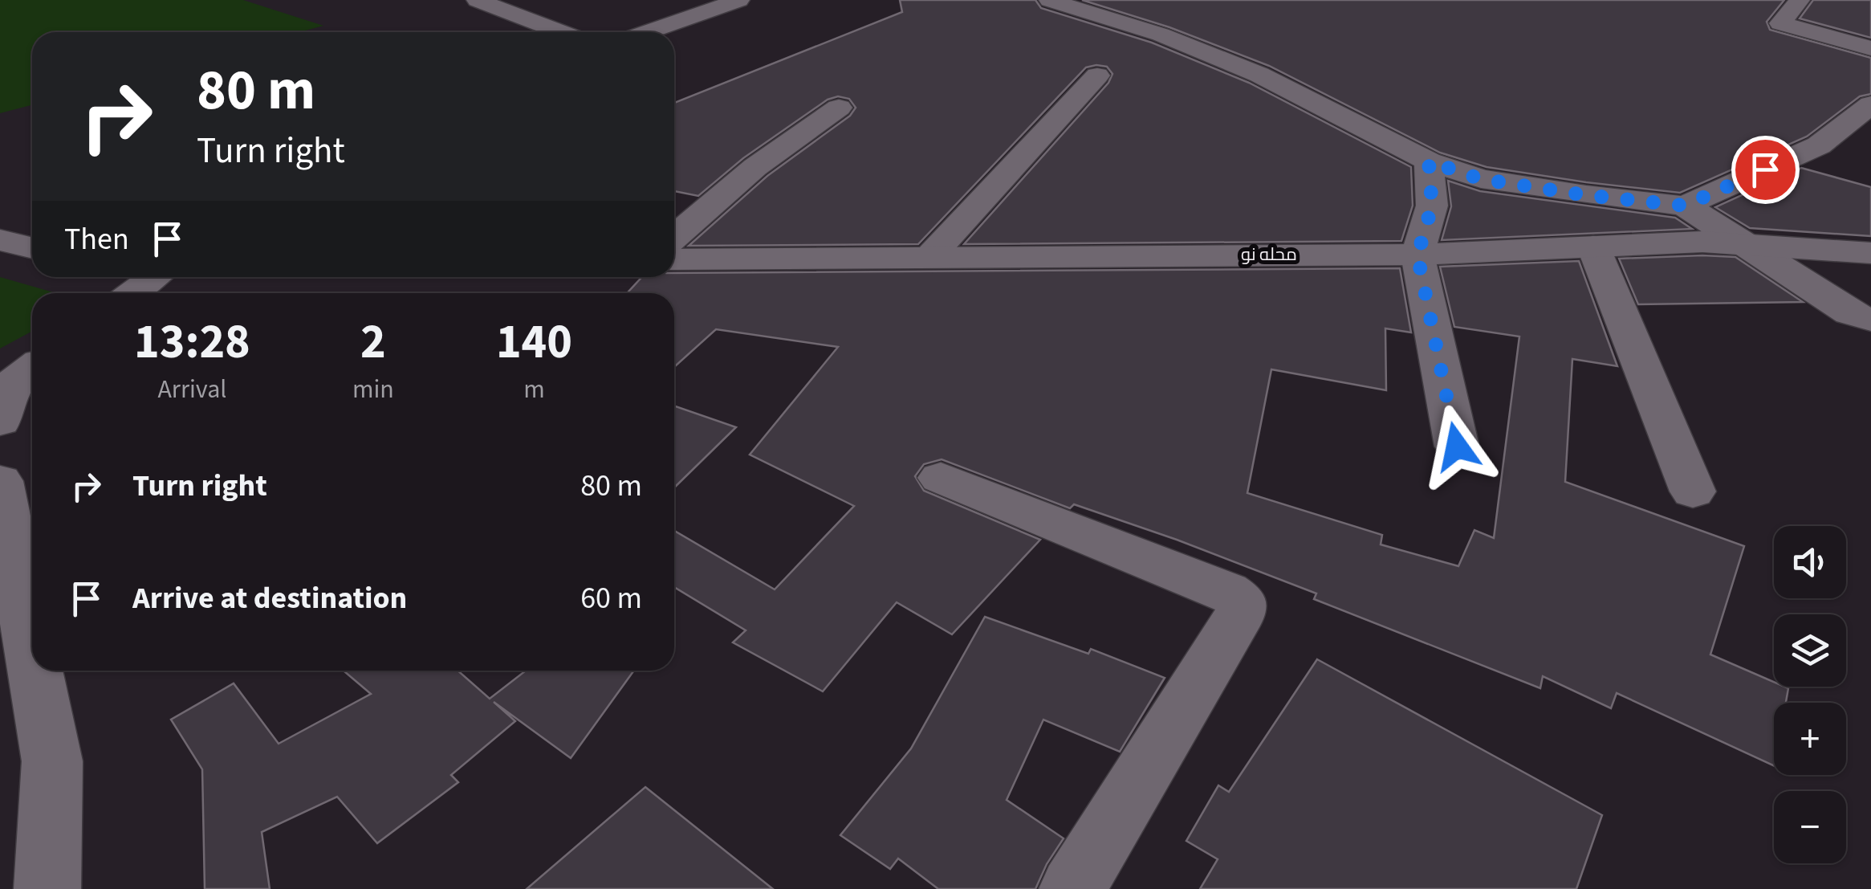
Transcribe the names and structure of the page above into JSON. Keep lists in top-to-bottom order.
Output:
{
  "streets": {
    "street": ["محله نو"]
  },
  "page": {
    "turn": ["80 m", "Turn right"],
    "then": "Then",
    "eta": [
      "13:28",
      "Arrival",
      "2",
      "min",
      "140",
      "m"
    ],
    "list": [
      {
        "name": "Turn right",
        "value": "80 m"
      },
      {
        "name": "Arrive at destination",
        "value": "60 m"
      }
    ],
    "map_buttons": ["+", "−"]
  }
}
